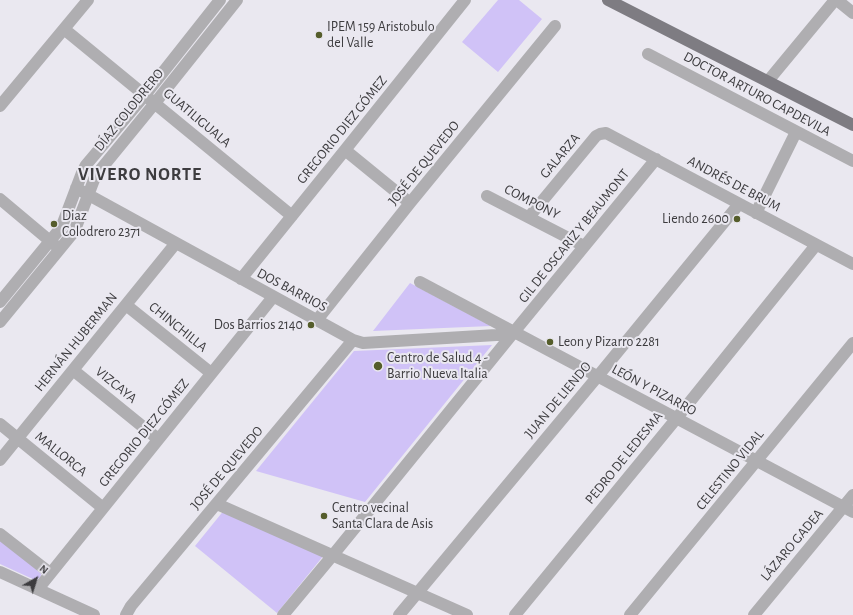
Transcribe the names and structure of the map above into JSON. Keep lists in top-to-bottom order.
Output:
{
  "streets": {
    "street": [
      "DOCTOR ARTURO CAPDEVILA",
      "DÍAZ COLODRERO",
      "GUATILIGUALA",
      "GREGORIO DIEZ GÓMEZ",
      "GALARZA",
      "JOSÉ DE QUEVEDO",
      "ANDRÉS DE BRUM",
      "COMPONY",
      "GIL DE OSCARIZ Y BEAUMONT",
      "DOS BARRIOS",
      "CHINCHILLA",
      "HERNÁN HUBERMAN",
      "VIZCAYA",
      "LEÓN Y PIZARRO",
      "JUAN DE LIENDO",
      "MALLORCA",
      "PEDRO DE LEDESMA",
      "CELESTINO VIDAL",
      "LÁZARO GADEA"
    ]
  },
  "crossings": [
    ["DÍAZ COLODRERO", "GUATILIGUALA"],
    ["DÍAZ COLODRERO", "DOS BARRIOS"],
    ["GUATILIGUALA", "GREGORIO DIEZ GÓMEZ"],
    ["GREGORIO DIEZ GÓMEZ", "DOS BARRIOS"],
    ["GREGORIO DIEZ GÓMEZ", "CHINCHILLA"],
    ["GREGORIO DIEZ GÓMEZ", "VIZCAYA"],
    ["GREGORIO DIEZ GÓMEZ", "MALLORCA"],
    ["GALARZA", "ANDRÉS DE BRUM"],
    ["GALARZA", "COMPONY"],
    ["JOSÉ DE QUEVEDO", "DOS BARRIOS"],
    ["ANDRÉS DE BRUM", "GIL DE OSCARIZ Y BEAUMONT"],
    ["ANDRÉS DE BRUM", "JUAN DE LIENDO"],
    ["ANDRÉS DE BRUM", "PEDRO DE LEDESMA"],
    ["COMPONY", "GIL DE OSCARIZ Y BEAUMONT"],
    ["GIL DE OSCARIZ Y BEAUMONT", "DOS BARRIOS"],
    ["GIL DE OSCARIZ Y BEAUMONT", "LEÓN Y PIZARRO"],
    ["DOS BARRIOS", "HERNÁN HUBERMAN"],
    ["DOS BARRIOS", "LEÓN Y PIZARRO"],
    ["CHINCHILLA", "HERNÁN HUBERMAN"],
    ["HERNÁN HUBERMAN", "VIZCAYA"],
    ["HERNÁN HUBERMAN", "MALLORCA"],
    ["LEÓN Y PIZARRO", "JUAN DE LIENDO"],
    ["LEÓN Y PIZARRO", "PEDRO DE LEDESMA"],
    ["LEÓN Y PIZARRO", "CELESTINO VIDAL"],
    ["LEÓN Y PIZARRO", "LÁZARO GADEA"]
  ],
  "districts": ["VIVERO NORTE"],
  "places": [
    "IPEM 159 Aristobulo del Valle",
    "Liendo 2600",
    "Diaz Colodrero 2371",
    "Dos Barrios 2140",
    "Leon y Pizarro 2281",
    "Centro de Salud 4 - Barrio Nueva Italia",
    "Centro vecinal Santa Clara de Asis"
  ],
  "north": "top right"
}
